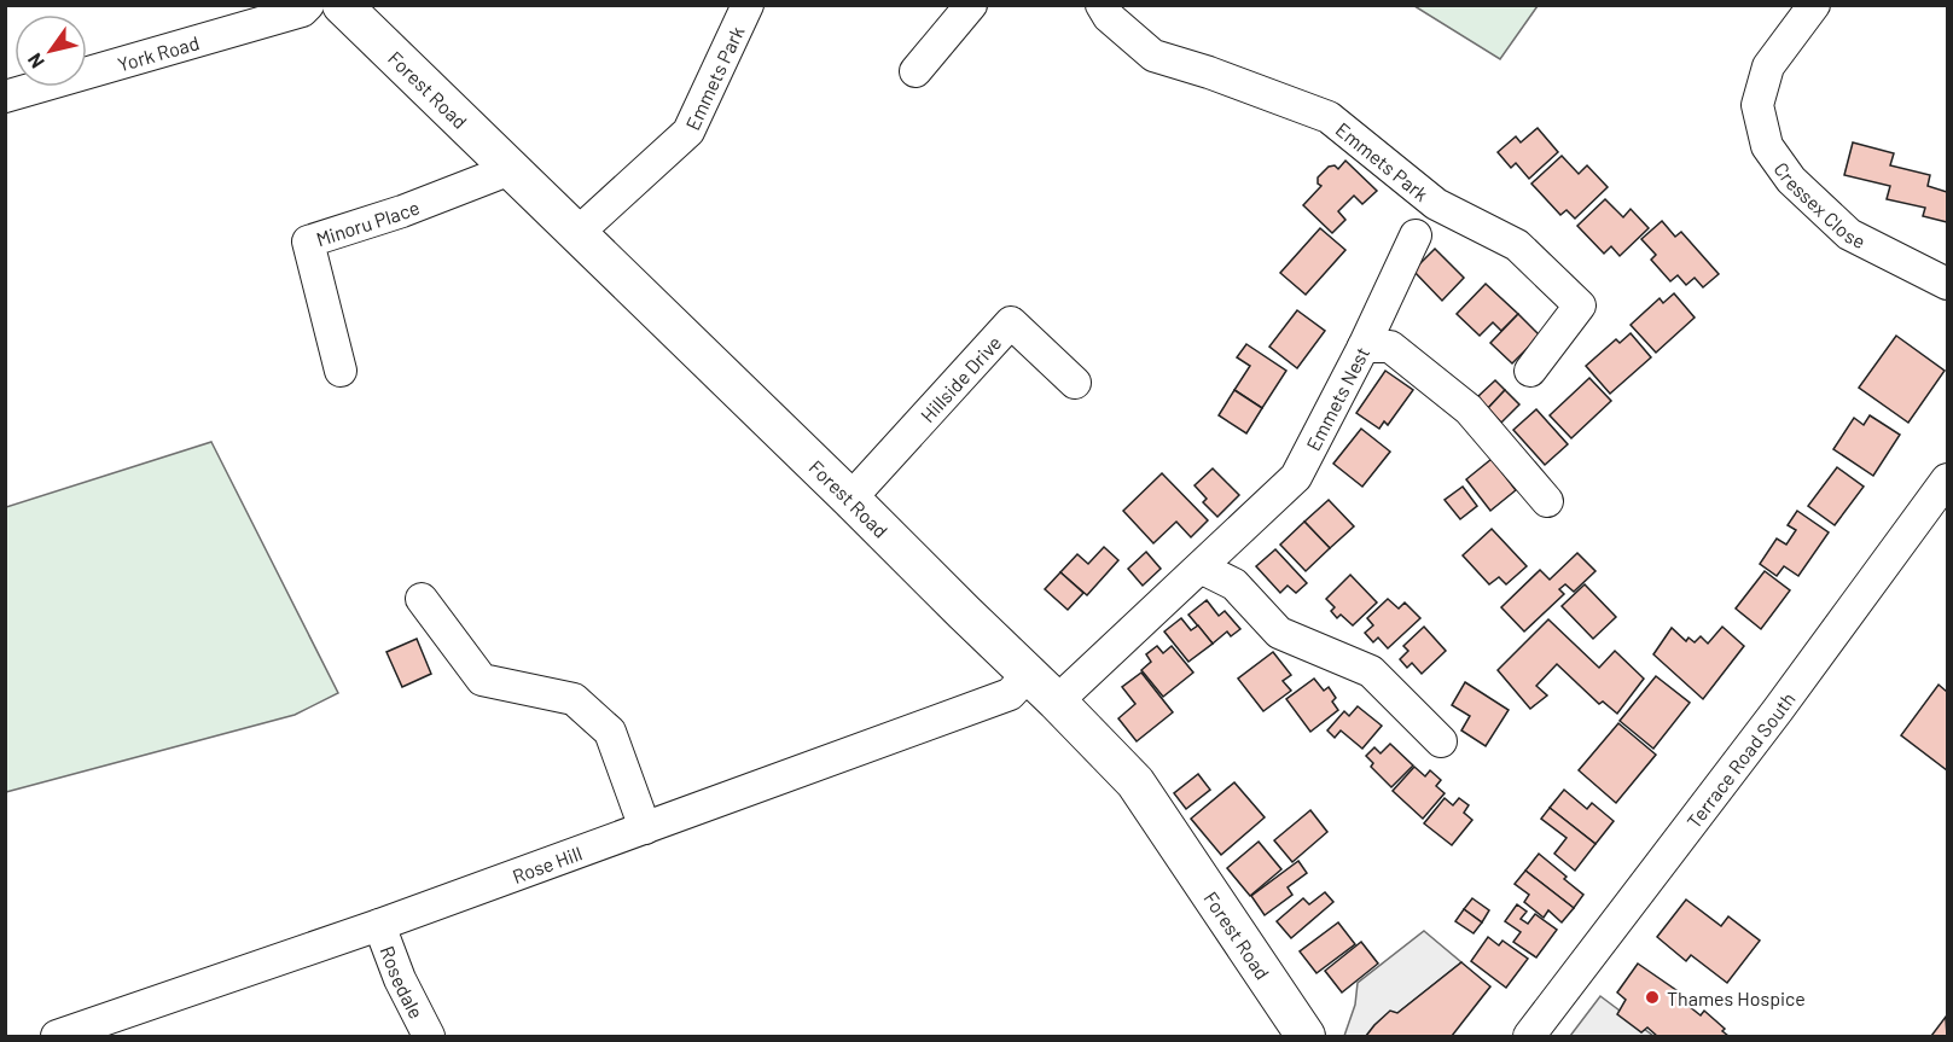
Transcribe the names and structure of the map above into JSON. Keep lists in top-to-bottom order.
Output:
{
  "streets": {
    "main road": ["Forest Road"],
    "street": [
      "York Road",
      "Emmets Park",
      "Cressex Close",
      "Minoru Place",
      "Hillside Drive",
      "Emmets Nest",
      "Terrace Road South",
      "Rose Hill",
      "Rosedale"
    ]
  },
  "crossings": [
    ["Emmets Park", "Forest Road"],
    ["Forest Road", "Minoru Place"],
    ["Forest Road", "Hillside Drive"],
    ["Forest Road", "Emmets Nest"],
    ["Forest Road", "Rose Hill"],
    ["Rose Hill", "Rosedale"]
  ],
  "places": ["Thames Hospice"],
  "north": "bottom left"
}
